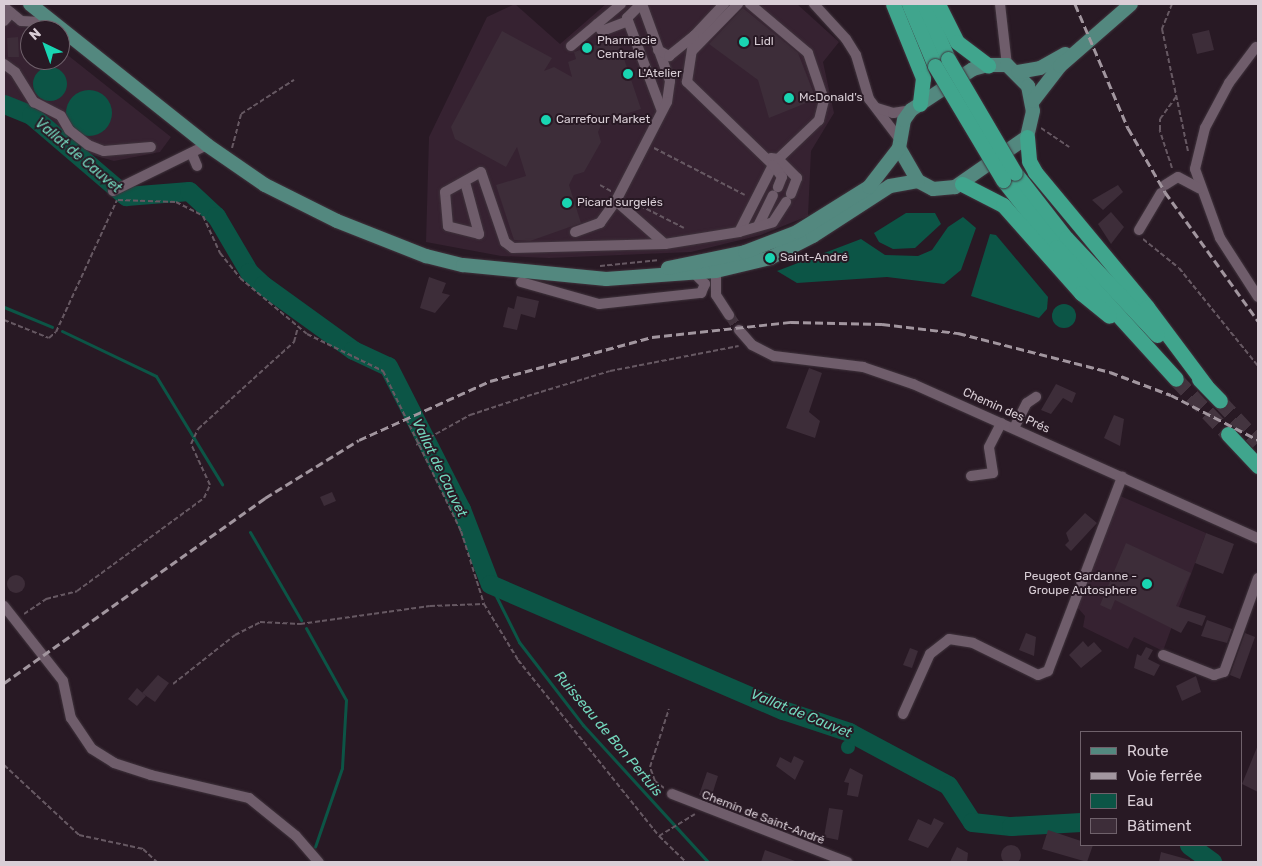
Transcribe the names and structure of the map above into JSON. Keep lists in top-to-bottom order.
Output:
{
  "streets": {
    "street": ["Chemin des Prés", "Chemin de Saint-André"]
  },
  "water": ["Vallat de Cauvet", "Ruisseau de Bon Pertuis"],
  "places": [
    "Lidl",
    "Pharmacie Centrale",
    "L'Atelier",
    "McDonald's",
    "Carrefour Market",
    "Picard surgelés",
    "Saint-André",
    "Peugeot Gardanne - Groupe Autosphere"
  ],
  "legend": [
    "Route",
    "Voie ferrée",
    "Eau",
    "Bâtiment"
  ],
  "north": "top left"
}
